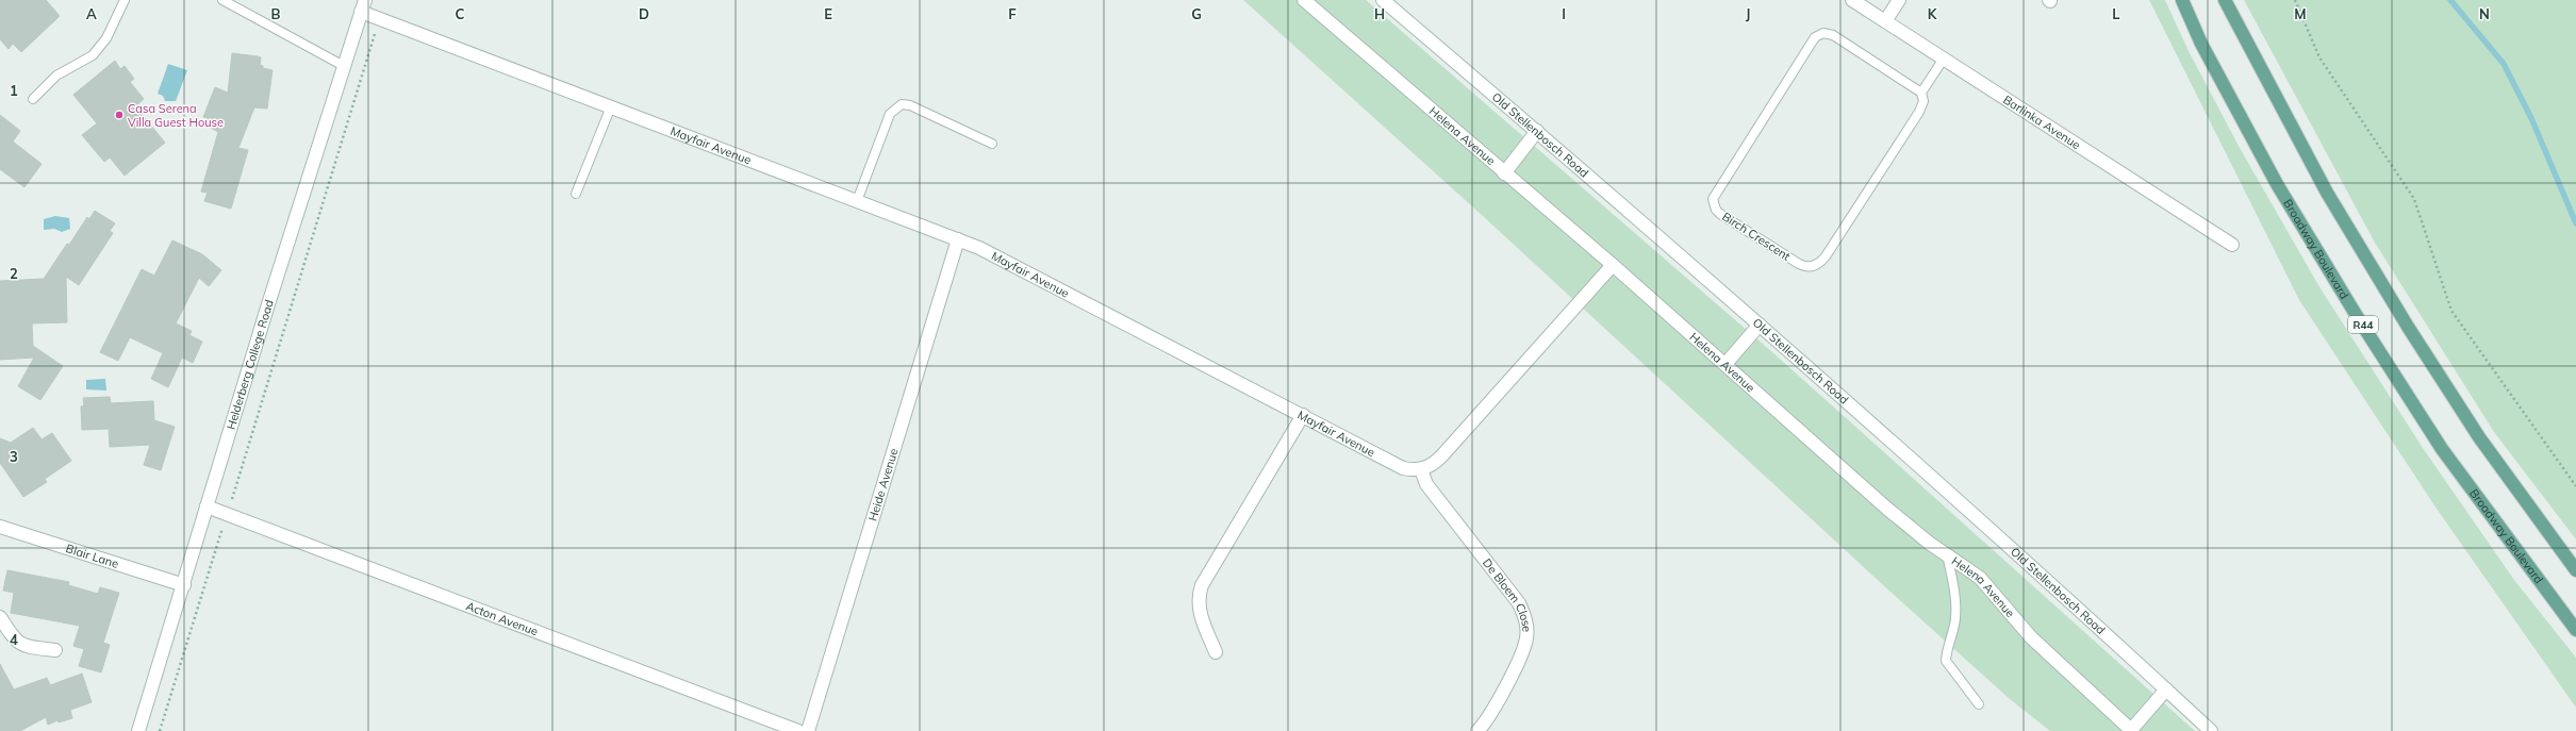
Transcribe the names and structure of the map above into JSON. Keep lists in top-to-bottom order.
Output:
{
  "streets": {
    "main road": ["Broadway Boulevard", "R44"],
    "street": [
      "Barlinka Avenue",
      "Old Stellenbosch Road",
      "Helena Avenue",
      "Mayfair Avenue",
      "Helderberg College Road",
      "Heide Avenue",
      "Blair Lane",
      "De Bloem Close",
      "Acton Avenue"
    ],
    "lane": ["Birch Crescent"]
  },
  "crossings": [
    ["Barlinka Avenue", "Birch Crescent"],
    ["Mayfair Avenue", "Helderberg College Road"],
    ["Mayfair Avenue", "Heide Avenue"],
    ["Mayfair Avenue", "De Bloem Close"],
    ["Helderberg College Road", "Blair Lane"],
    ["Helderberg College Road", "Acton Avenue"]
  ],
  "places": ["Casa Serena Villa Guest House"],
  "grid": {
    "columns": [
      "A",
      "B",
      "C",
      "D",
      "E",
      "F",
      "G",
      "H",
      "I",
      "J",
      "K",
      "L",
      "M",
      "N"
    ],
    "rows": [
      "1",
      "2",
      "3",
      "4"
    ]
  }
}
